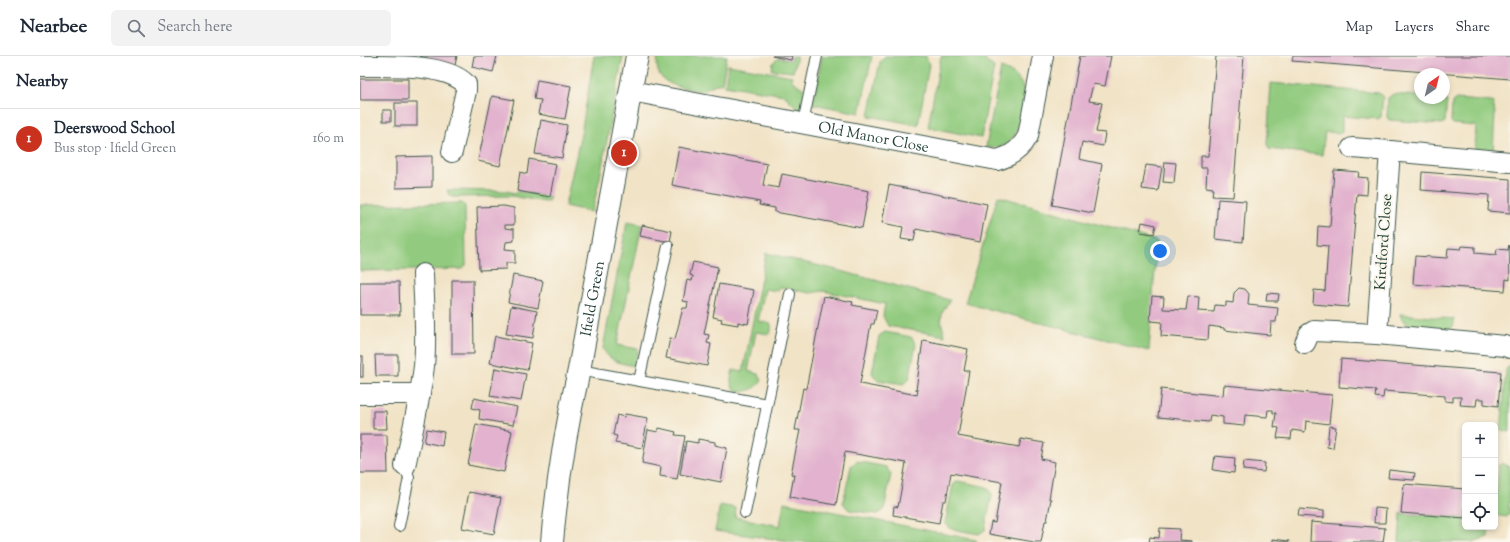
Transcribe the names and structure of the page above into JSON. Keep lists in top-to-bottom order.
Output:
{
  "streets": {
    "street": ["Old Manor Close", "Kirdford Close", "Ifield Green"]
  },
  "crossings": [
    ["Old Manor Close", "Ifield Green"]
  ],
  "north": "top right",
  "page": {
    "header": "Nearbee",
    "search": "Search here",
    "nav": ["Map", "Layers", "Share"],
    "heading": "Nearby",
    "list": [
      {
        "mark": "1",
        "name": "Deerswood School",
        "note": "Bus stop · Ifield Green",
        "value": "160 m"
      }
    ],
    "pins": "1",
    "map_buttons": ["+", "−"]
  }
}
